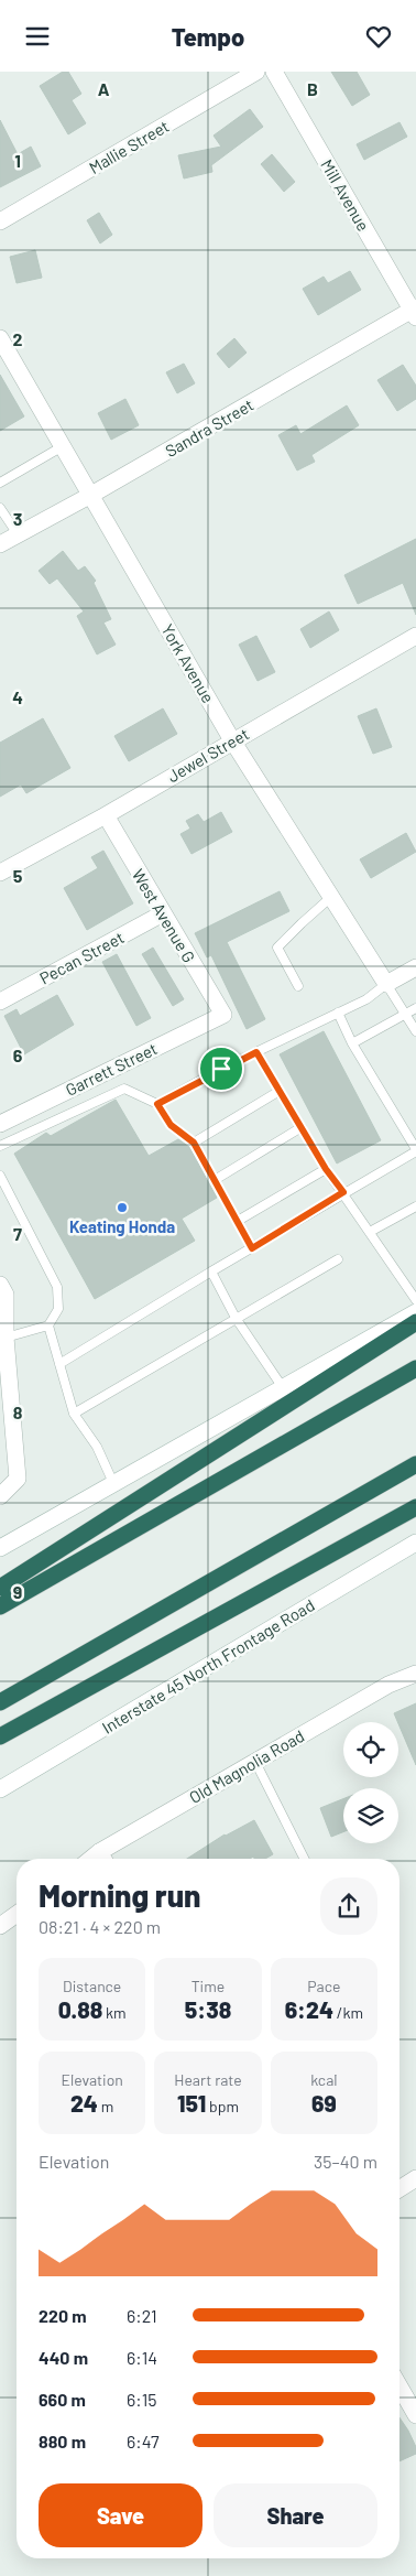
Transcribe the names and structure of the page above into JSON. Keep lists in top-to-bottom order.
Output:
{
  "streets": {
    "street": [
      "Mallie Street",
      "Mill Avenue",
      "Sandra Street",
      "York Avenue",
      "Jewel Street",
      "West Avenue G",
      "Pecan Street",
      "Garrett Street",
      "Interstate 45 North Frontage Road",
      "Old Magnolia Road"
    ]
  },
  "crossings": [
    ["Mill Avenue", "Sandra Street"],
    ["Sandra Street", "York Avenue"],
    ["York Avenue", "Jewel Street"],
    ["Jewel Street", "West Avenue G"],
    ["West Avenue G", "Pecan Street"],
    ["West Avenue G", "Garrett Street"]
  ],
  "places": ["Keating Honda"],
  "page": {
    "header": "Tempo",
    "heading": ["Morning run", "08:21 · 4 × 220 m"],
    "stats": [
      ["Distance", "0.88 km"],
      ["Time", "5:38"],
      ["Pace", "6:24 /km"],
      ["Elevation", "24 m"],
      ["Heart rate", "151 bpm"],
      ["kcal", "69"]
    ],
    "chart": ["Elevation", "35–40 m"],
    "list": [
      {
        "name": "220 m",
        "note": "6:21"
      },
      {
        "name": "440 m",
        "note": "6:14"
      },
      {
        "name": "660 m",
        "note": "6:15"
      },
      {
        "name": "880 m",
        "note": "6:47"
      }
    ],
    "buttons": ["Save", "Share"]
  },
  "grid": {
    "columns": ["A", "B"],
    "rows": [
      "1",
      "2",
      "3",
      "4",
      "5",
      "6",
      "7",
      "8",
      "9"
    ]
  }
}
